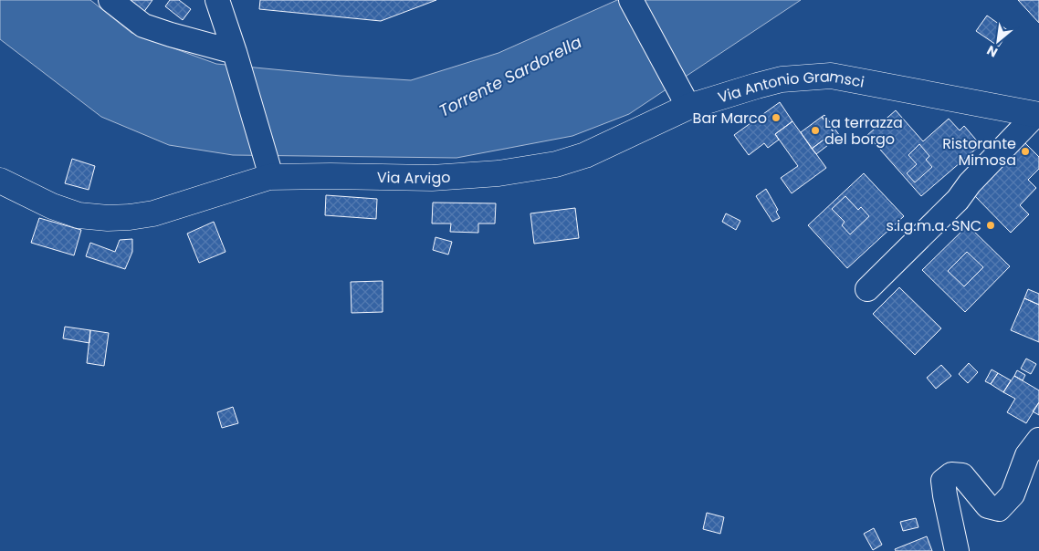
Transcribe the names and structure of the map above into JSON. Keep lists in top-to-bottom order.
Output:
{
  "streets": {
    "main road": ["Via Antonio Gramsci", "Via Arvigo"]
  },
  "crossings": [
    ["Via Antonio Gramsci", "Via Arvigo"]
  ],
  "water": ["Torrente Sardorella"],
  "places": [
    "Bar Marco",
    "La terrazza del borgo",
    "Ristorante Mimosa",
    "s.i.g.m.a. SNC"
  ],
  "north": "bottom left"
}
